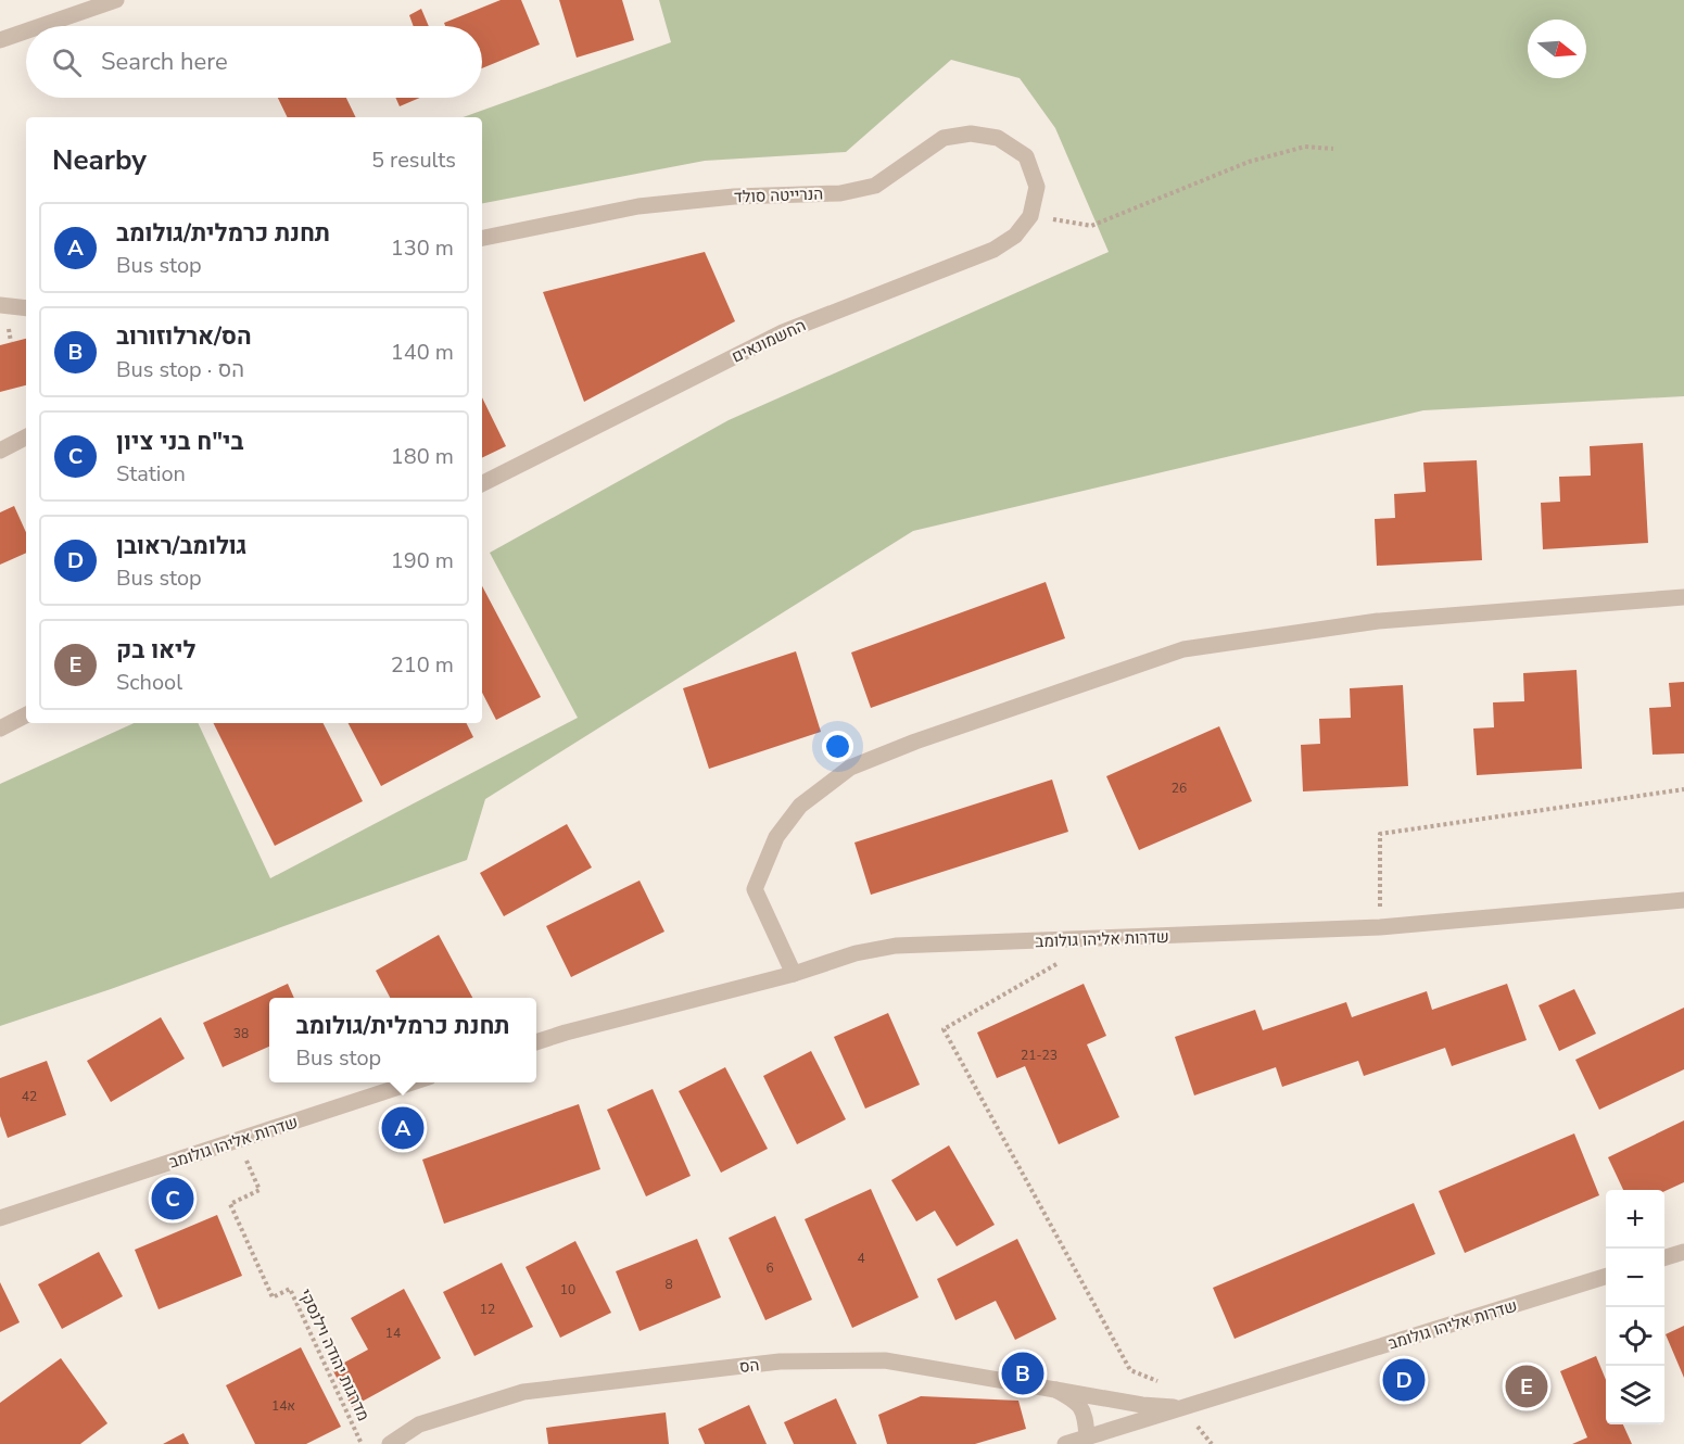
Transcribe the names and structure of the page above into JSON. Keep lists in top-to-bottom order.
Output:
{
  "streets": {
    "street": [
      "הנרייטה סולד",
      "החשמונאים",
      "שדרות אליהו גולומב",
      "הס"
    ],
    "path": ["מדרגות יהודה וילנסקי"]
  },
  "crossings": [
    ["הנרייטה סולד", "החשמונאים"],
    ["שדרות אליהו גולומב", "מדרגות יהודה וילנסקי"],
    ["שדרות אליהו גולומב", "הס"]
  ],
  "house_numbers": [
    "26",
    "38",
    "21-23",
    "42",
    "4",
    "6",
    "8",
    "10",
    "12",
    "14",
    "14א"
  ],
  "north": "right",
  "page": {
    "search": "Search here",
    "heading": ["Nearby", "5 results"],
    "list": [
      {
        "mark": "A",
        "name": "תחנת כרמלית/גולומב",
        "note": "Bus stop",
        "value": "130 m"
      },
      {
        "mark": "B",
        "name": "הס/ארלוזורוב",
        "note": "Bus stop · הס",
        "value": "140 m"
      },
      {
        "mark": "C",
        "name": "בי\"ח בני ציון",
        "note": "Station",
        "value": "180 m"
      },
      {
        "mark": "D",
        "name": "גולומב/ראובן",
        "note": "Bus stop",
        "value": "190 m"
      },
      {
        "mark": "E",
        "name": "ליאו בק",
        "note": "School",
        "value": "210 m"
      }
    ],
    "popup": ["תחנת כרמלית/גולומב", "Bus stop"],
    "pins": [
      "A",
      "C",
      "B",
      "D",
      "E"
    ],
    "map_buttons": ["+", "−"]
  }
}
